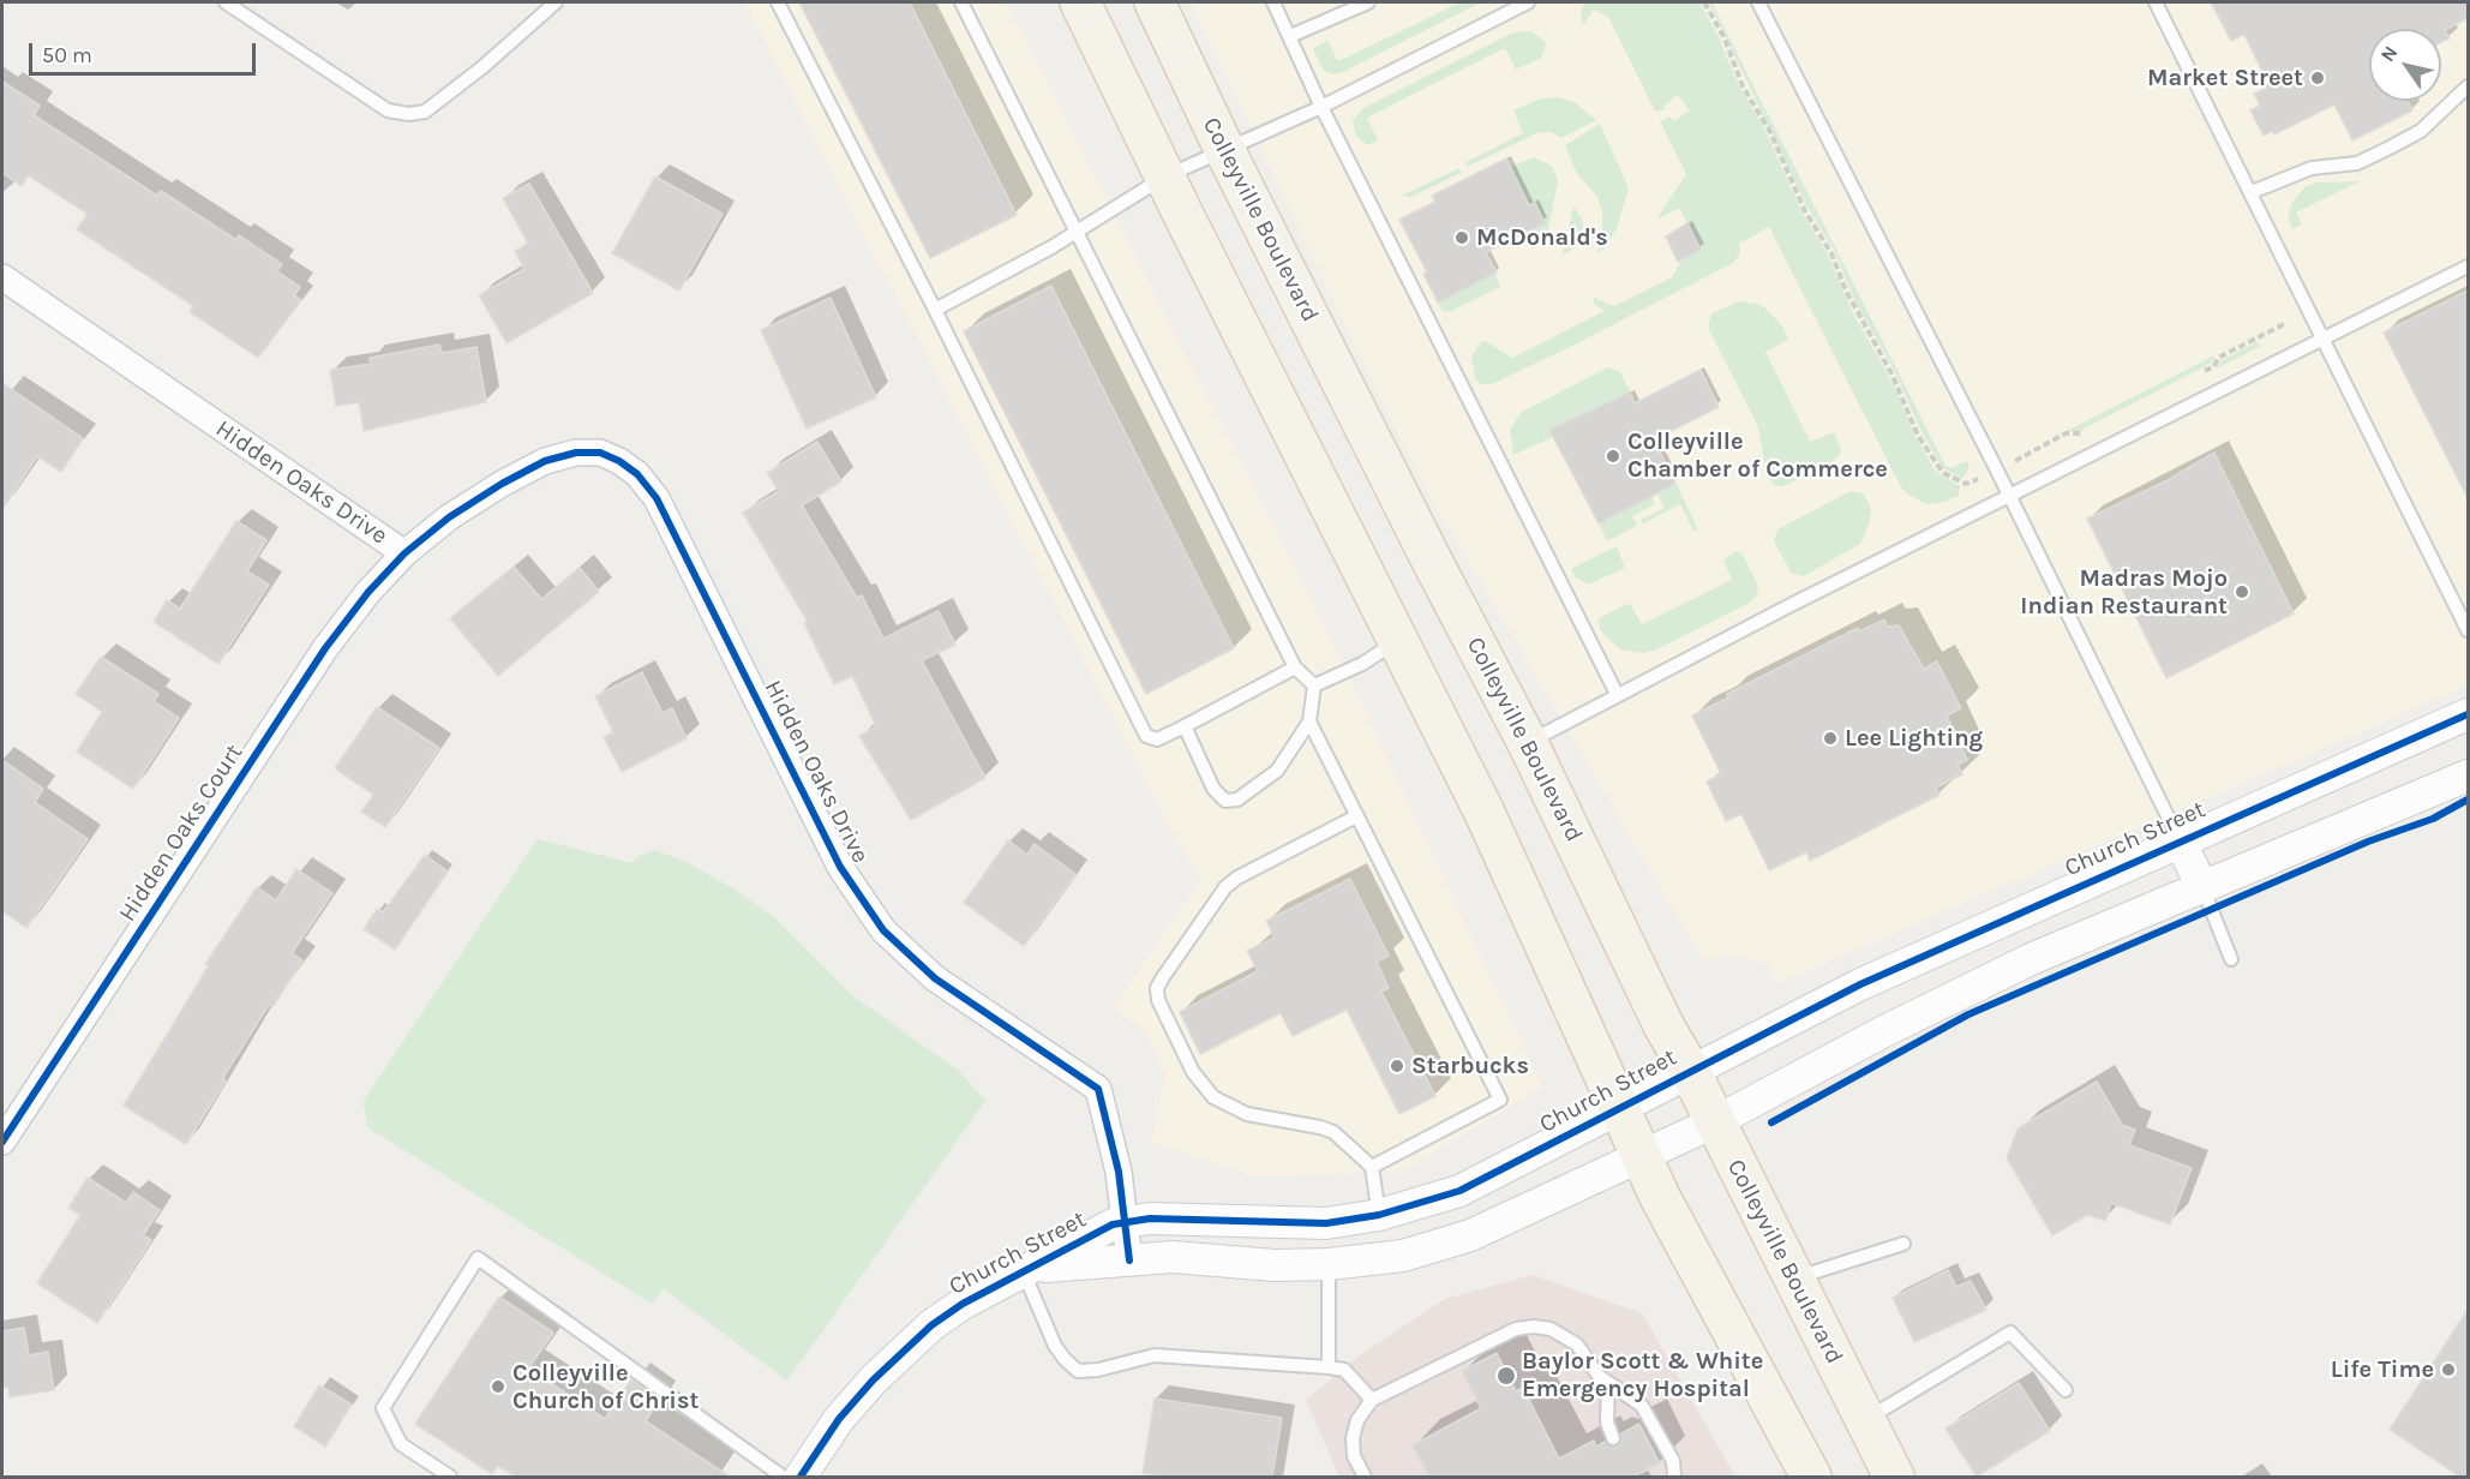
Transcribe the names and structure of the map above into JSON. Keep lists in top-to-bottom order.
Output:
{
  "streets": {
    "main road": ["Colleyville Boulevard"],
    "street": ["Hidden Oaks Drive", "Hidden Oaks Court", "Church Street"]
  },
  "crossings": [
    ["Colleyville Boulevard", "Church Street"],
    ["Hidden Oaks Drive", "Hidden Oaks Court"],
    ["Hidden Oaks Drive", "Church Street"]
  ],
  "places": [
    "Market Street",
    "McDonald's",
    "Colleyville Chamber of Commerce",
    "Madras Mojo Indian Restaurant",
    "Lee Lighting",
    "Starbucks",
    "Life Time",
    "Baylor Scott & White Emergency Hospital",
    "Colleyville Church of Christ"
  ],
  "scale_bar": "50 m",
  "north": "top left"
}
